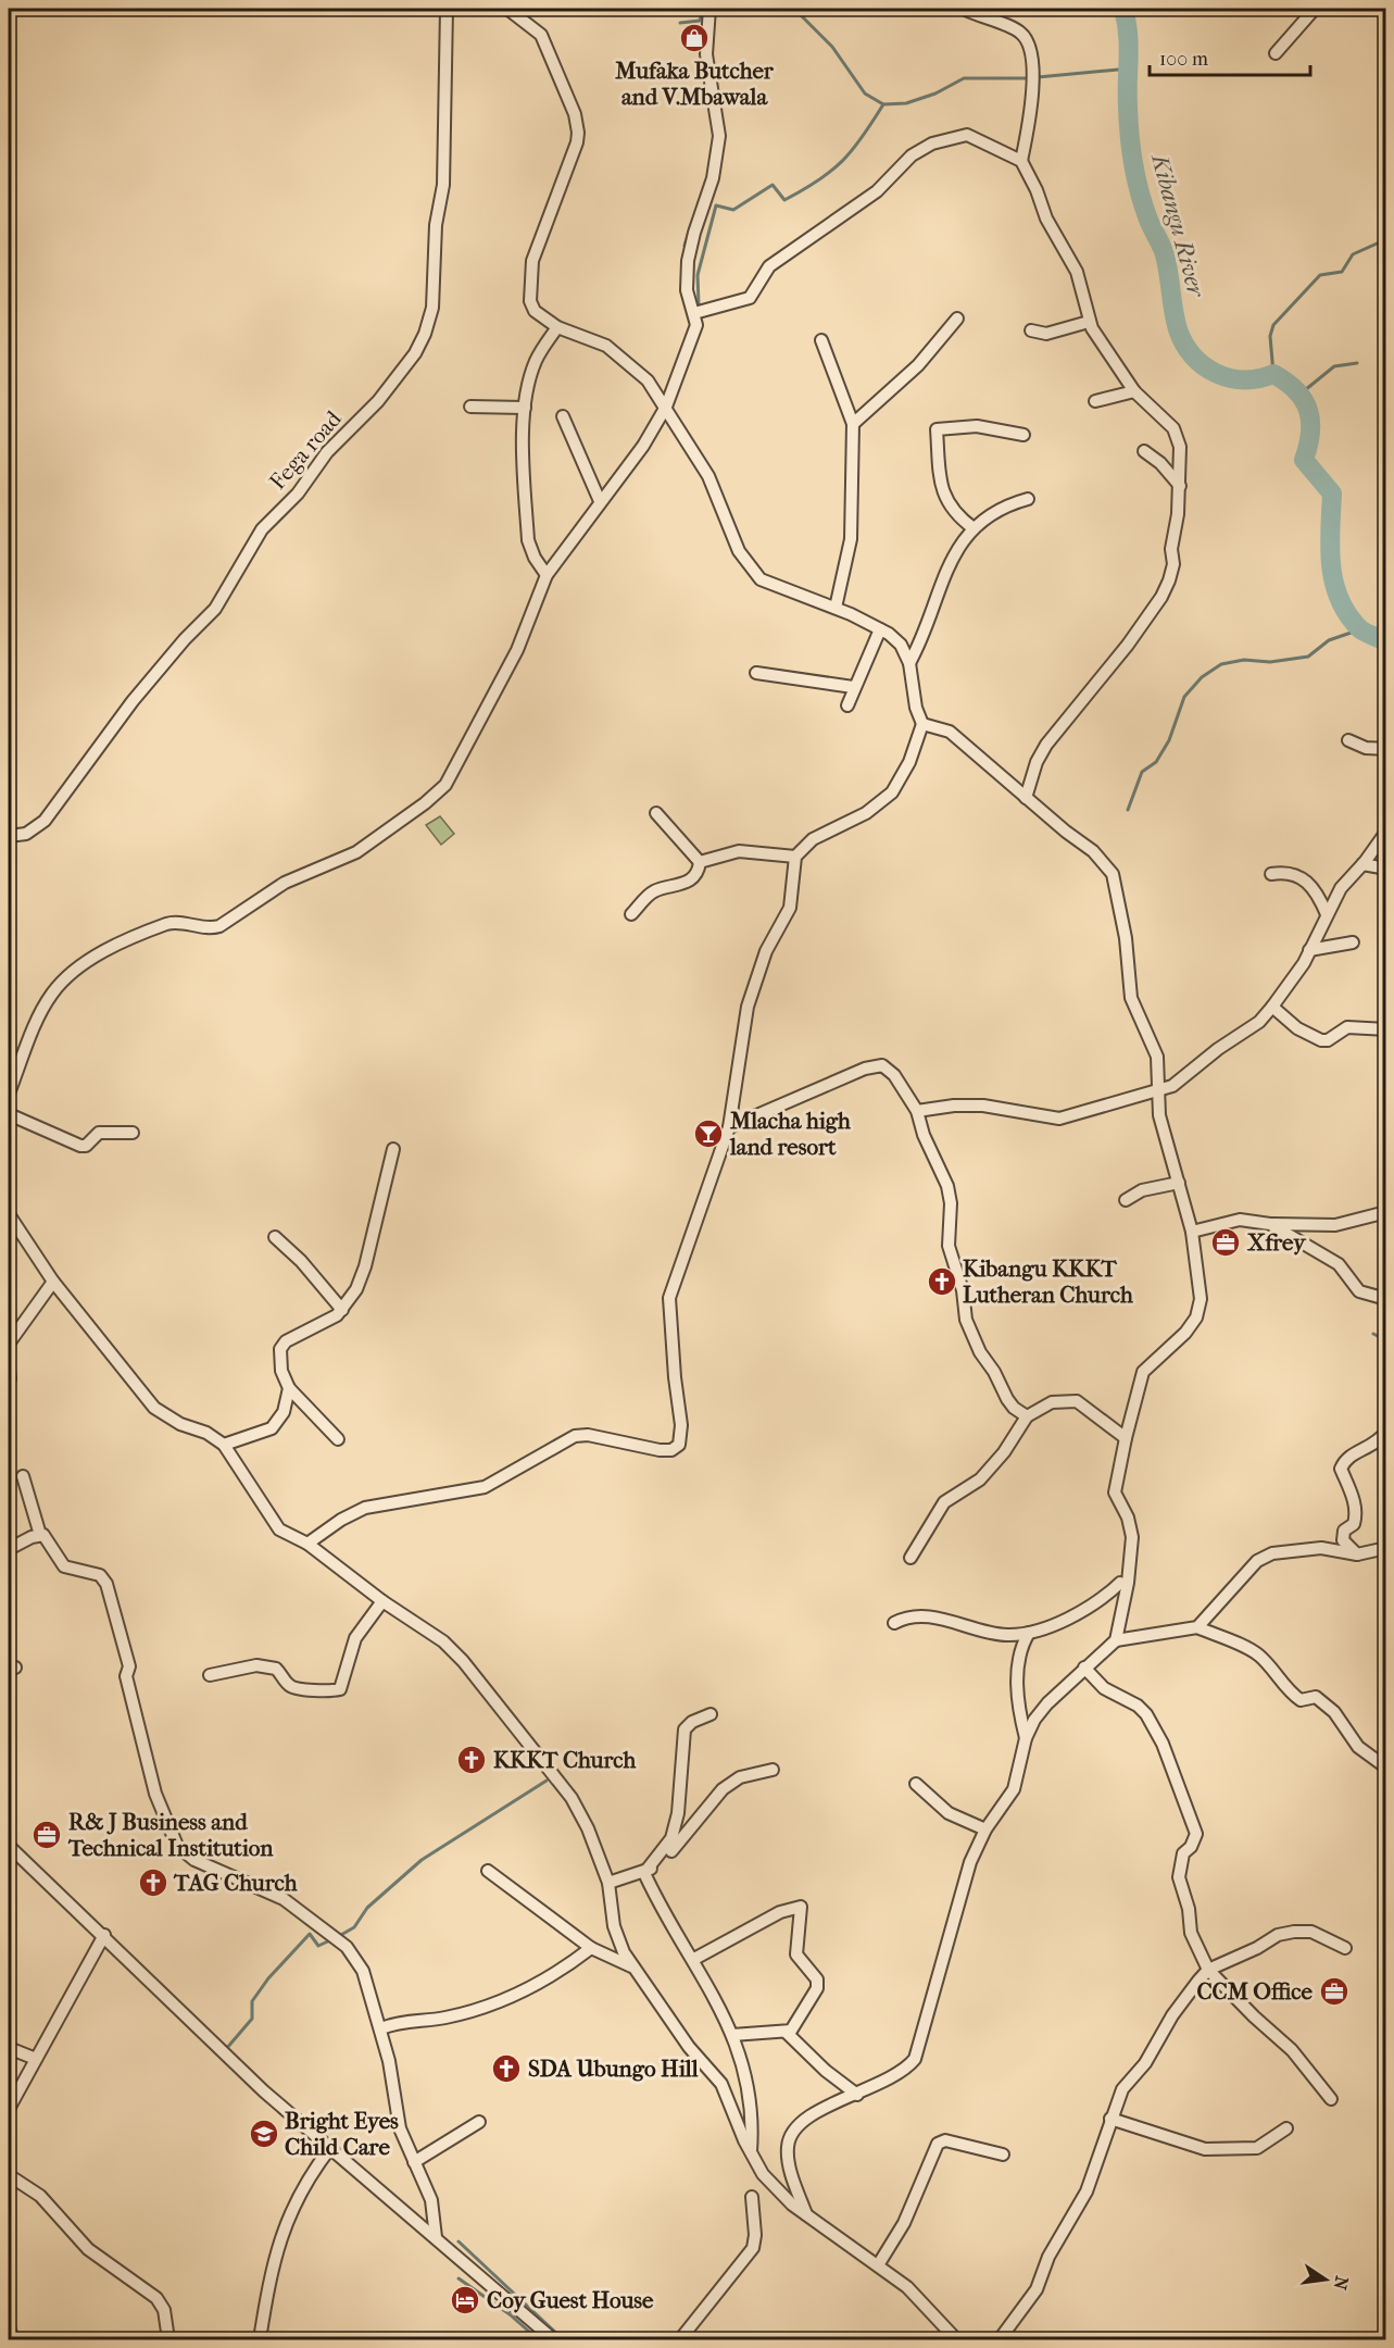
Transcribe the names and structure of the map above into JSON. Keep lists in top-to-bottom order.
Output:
{
  "streets": {
    "street": ["Fega road"]
  },
  "water": ["Kibangu River"],
  "places": {
    "shop": ["Mufaka Butcher and V.Mbawala"],
    "bar": ["Mlacha high land resort"],
    "office": ["Xfrey", "R& J Business and Technical Institution", "CCM Office"],
    "church": [
      "Kibangu KKKT Lutheran Church",
      "KKKT Church",
      "TAG Church",
      "SDA Ubungo Hill"
    ],
    "school or university": ["Bright Eyes Child Care"],
    "hotel": ["Coy Guest House"]
  },
  "scale_bar": "100 m",
  "north": "right"
}
